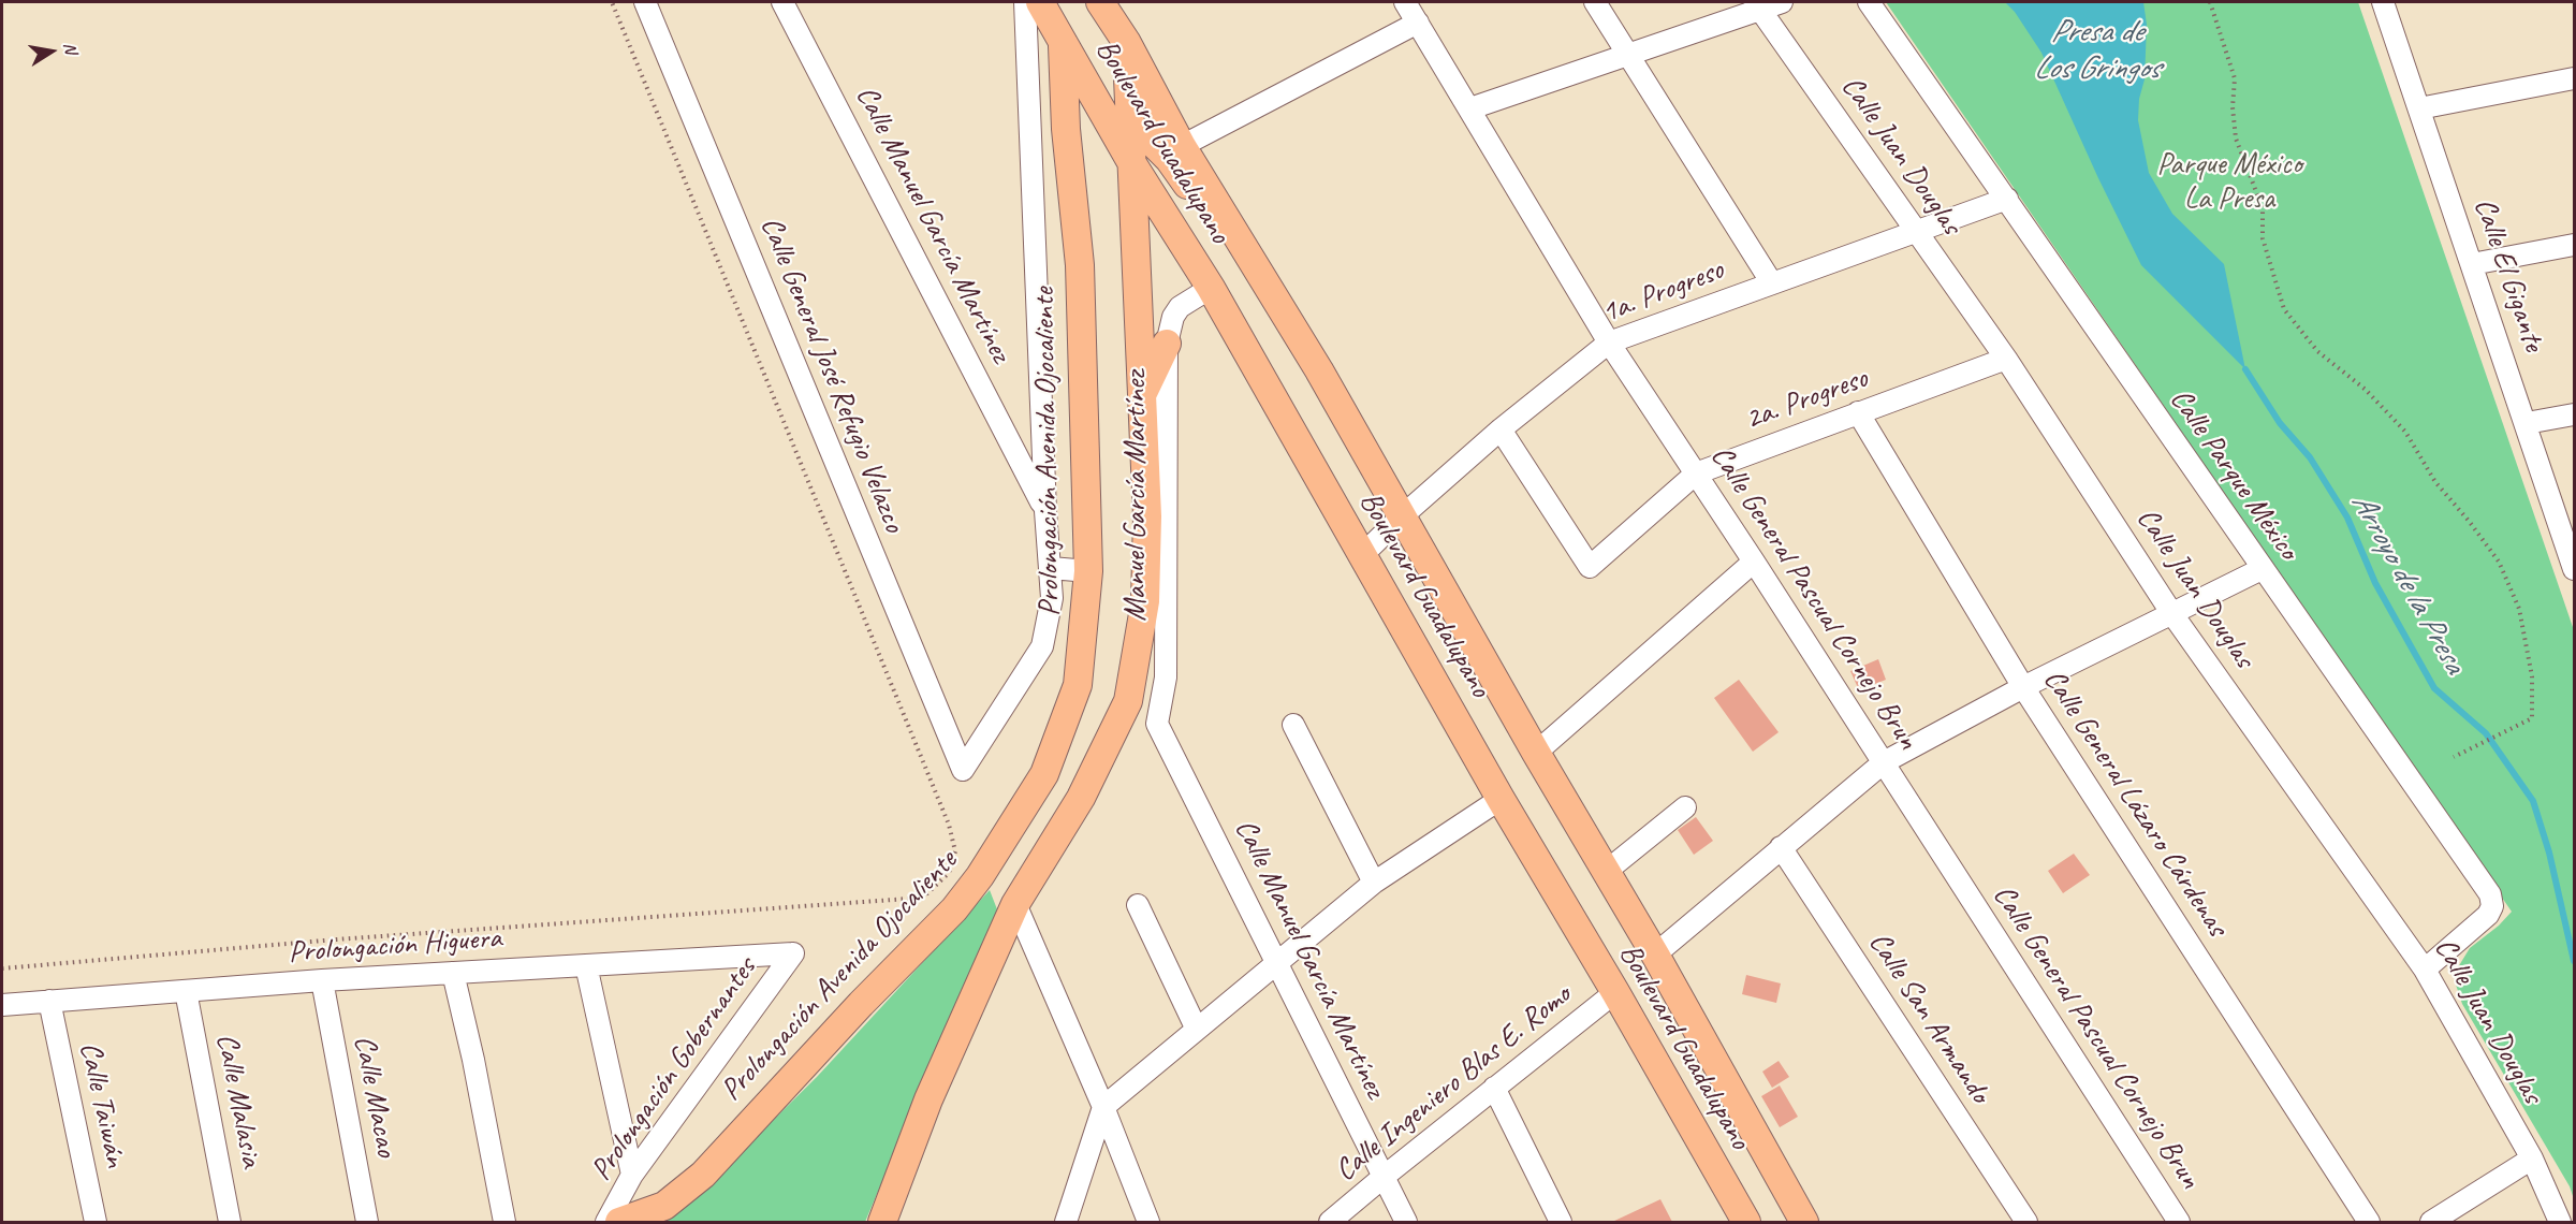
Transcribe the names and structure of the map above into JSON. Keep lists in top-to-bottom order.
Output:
{
  "streets": {
    "main road": ["Boulevard Guadalupano", "Prolongación Avenida Ojocaliente"],
    "street": [
      "Calle Juan Douglas",
      "Calle Manuel García Martínez",
      "Calle El Gigante",
      "1a. Progreso",
      "Calle General José Refugio Velazco",
      "2a. Progreso",
      "Calle Parque México",
      "Manuel García Martínez",
      "Calle General Pascual Cornejo Brun",
      "Calle General Lázaro Cárdenas",
      "Prolongación Higuera",
      "Calle San Armando",
      "Prolongación Gobernantes",
      "Calle Ingeniero Blas E. Romo",
      "Calle Macao",
      "Calle Malasia",
      "Calle Taiwán"
    ]
  },
  "crossings": [
    ["Boulevard Guadalupano", "1a. Progreso"],
    ["Boulevard Guadalupano", "Prolongación Avenida Ojocaliente"],
    ["Boulevard Guadalupano", "Manuel García Martínez"],
    ["Boulevard Guadalupano", "Calle Ingeniero Blas E. Romo"],
    ["Calle Juan Douglas", "1a. Progreso"],
    ["Calle Juan Douglas", "2a. Progreso"],
    ["Calle Juan Douglas", "Calle Parque México"],
    ["Calle Manuel García Martínez", "Prolongación Avenida Ojocaliente"],
    ["Calle Manuel García Martínez", "Manuel García Martínez"],
    ["Calle Manuel García Martínez", "Calle Ingeniero Blas E. Romo"],
    ["1a. Progreso", "2a. Progreso"],
    ["1a. Progreso", "Calle Parque México"],
    ["1a. Progreso", "Calle General Pascual Cornejo Brun"],
    ["Calle General José Refugio Velazco", "Prolongación Avenida Ojocaliente"],
    ["2a. Progreso", "Calle General Pascual Cornejo Brun"],
    ["2a. Progreso", "Calle General Lázaro Cárdenas"],
    ["Prolongación Higuera", "Prolongación Gobernantes"],
    ["Prolongación Higuera", "Calle Macao"],
    ["Prolongación Higuera", "Calle Malasia"],
    ["Prolongación Higuera", "Calle Taiwán"]
  ],
  "water": ["Presa de Los Gringos", "Arroyo de la Presa"],
  "parks": ["Parque México La Presa"],
  "north": "right"
}
